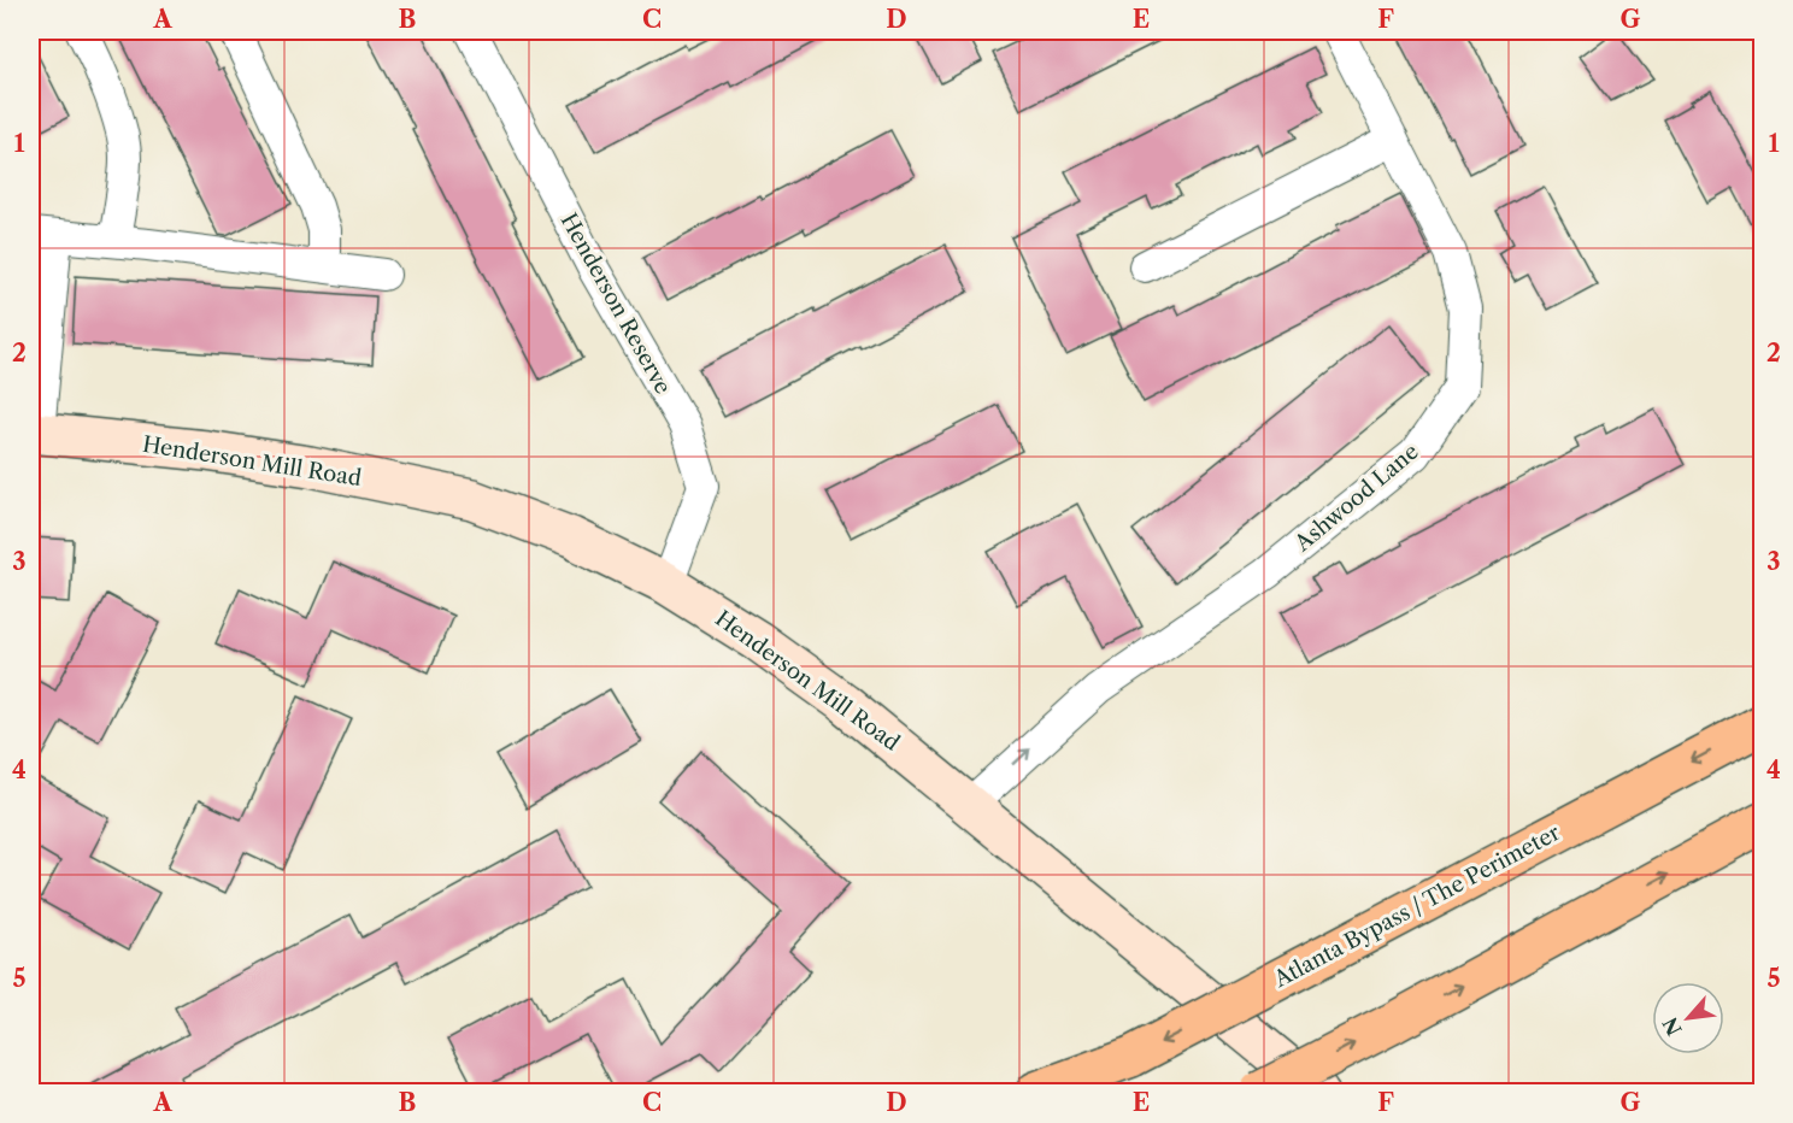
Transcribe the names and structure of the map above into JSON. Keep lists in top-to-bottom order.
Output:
{
  "streets": {
    "highway": ["Atlanta Bypass / The Perimeter"],
    "street": ["Henderson Reserve", "Henderson Mill Road", "Ashwood Lane"]
  },
  "crossings": [
    ["Henderson Reserve", "Henderson Mill Road"],
    ["Henderson Mill Road", "Ashwood Lane"]
  ],
  "one_way": ["Ashwood Lane"],
  "north": "bottom left",
  "grid": {
    "columns": [
      "A",
      "B",
      "C",
      "D",
      "E",
      "F",
      "G"
    ],
    "rows": [
      "1",
      "2",
      "3",
      "4",
      "5"
    ]
  }
}
